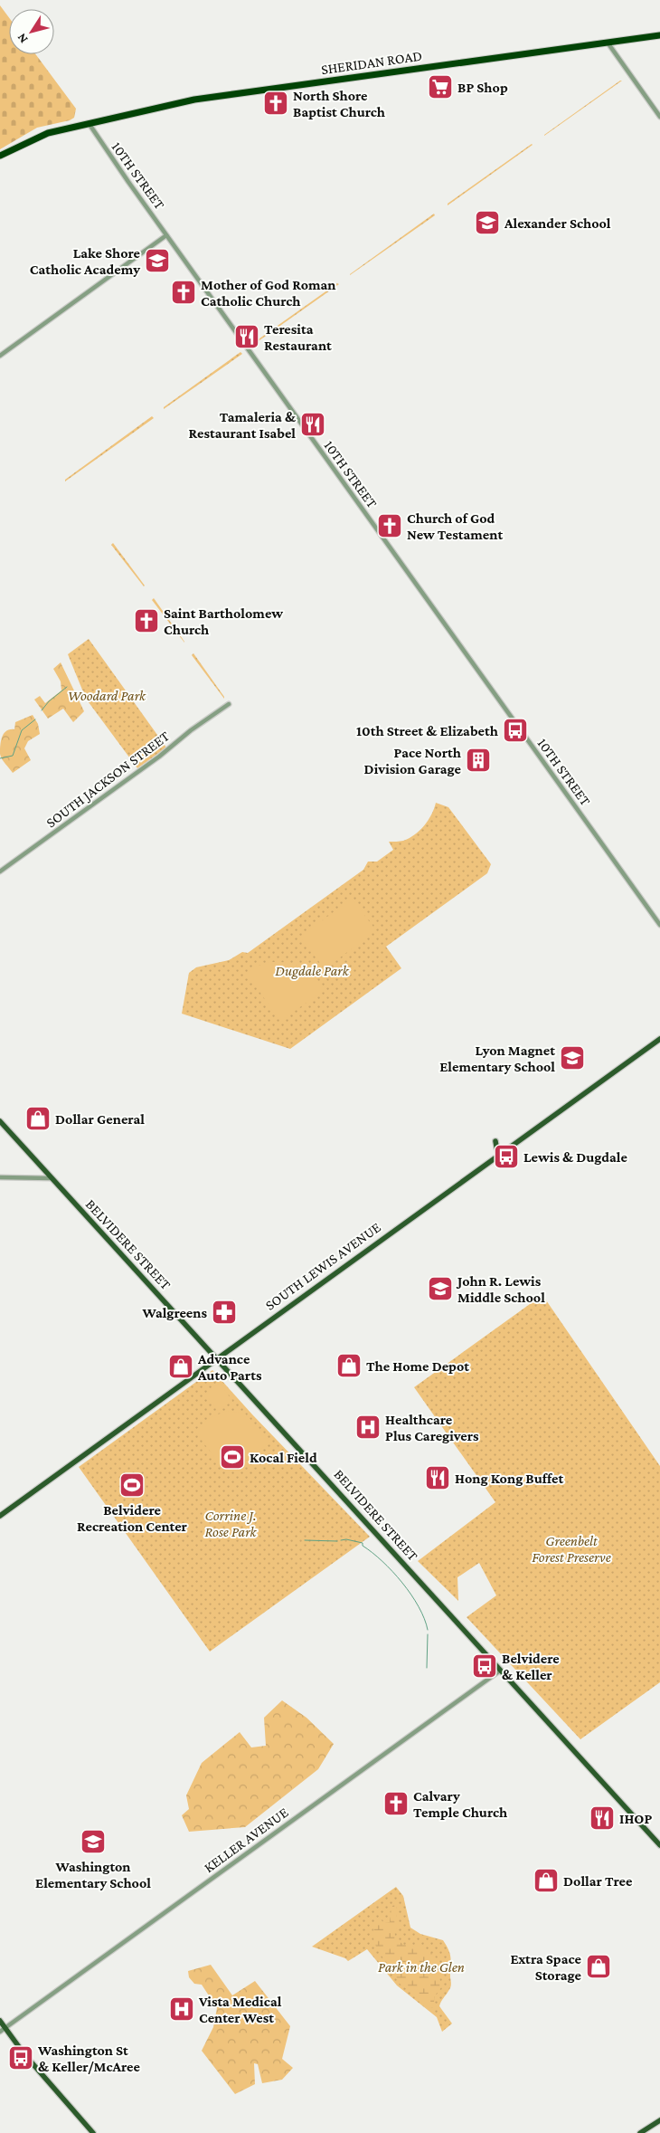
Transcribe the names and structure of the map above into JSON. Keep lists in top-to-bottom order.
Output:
{
  "streets": {
    "highway": ["SHERIDAN ROAD"],
    "main road": ["BELVIDERE STREET", "SOUTH LEWIS AVENUE"],
    "street": ["10TH STREET", "SOUTH JACKSON STREET", "KELLER AVENUE"]
  },
  "crossings": [
    ["SHERIDAN ROAD", "10TH STREET"],
    ["BELVIDERE STREET", "SOUTH LEWIS AVENUE"],
    ["BELVIDERE STREET", "KELLER AVENUE"]
  ],
  "parks": [
    "Woodard Park",
    "Dugdale Park",
    "Corrine J. Rose Park",
    "Greenbelt Forest Preserve",
    "Park in the Glen"
  ],
  "places": {
    "supermarket": ["BP Shop"],
    "church": [
      "North Shore Baptist Church",
      "Mother of God Roman Catholic Church",
      "Church of God New Testament",
      "Saint Bartholomew Church",
      "Calvary Temple Church"
    ],
    "school or university": [
      "Alexander School",
      "Lake Shore Catholic Academy",
      "Lyon Magnet Elementary School",
      "John R. Lewis Middle School",
      "Washington Elementary School"
    ],
    "restaurant": [
      "Teresita Restaurant",
      "Tamaleria & Restaurant Isabel",
      "Hong Kong Buffet",
      "IHOP"
    ],
    "bus stop": [
      "10th Street & Elizabeth",
      "Lewis & Dugdale",
      "Belvidere & Keller",
      "Washington St & Keller/McAree"
    ],
    "building": ["Pace North Division Garage"],
    "shop": [
      "Dollar General",
      "The Home Depot",
      "Advance Auto Parts",
      "Dollar Tree",
      "Extra Space Storage"
    ],
    "pharmacy": ["Walgreens"],
    "hospital": ["Healthcare Plus Caregivers", "Vista Medical Center West"],
    "sports": ["Kocal Field", "Belvidere Recreation Center"]
  },
  "north": "bottom left"
}
